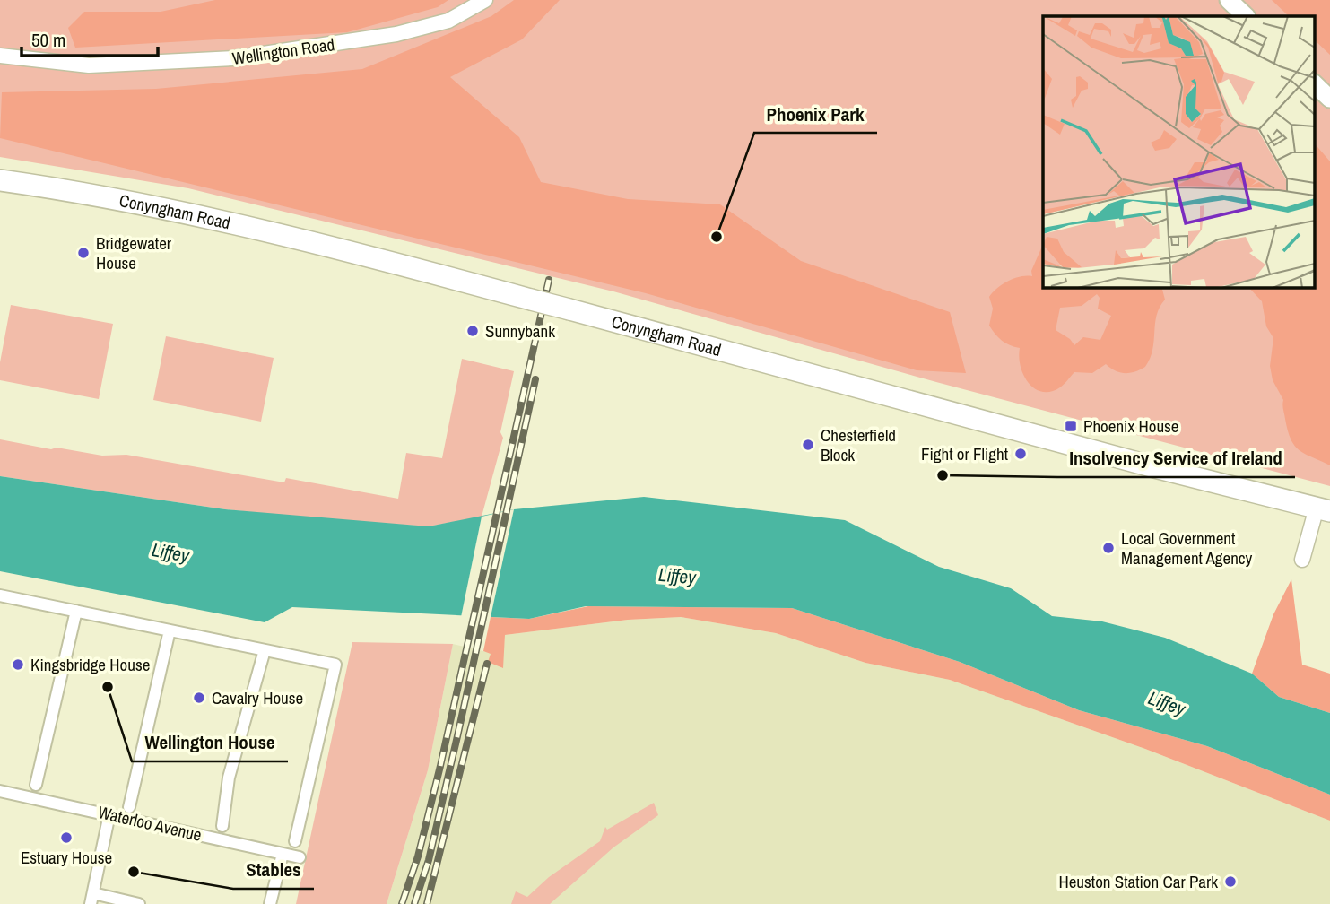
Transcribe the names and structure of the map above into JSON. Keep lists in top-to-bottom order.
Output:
{
  "streets": {
    "main road": ["Conyngham Road"],
    "street": ["Wellington Road", "Waterloo Avenue"]
  },
  "water": ["Liffey"],
  "places": {
    "other": [
      "Phoenix Park",
      "Bridgewater House",
      "Sunnybank",
      "Chesterfield Block",
      "Fight or Flight",
      "Insolvency Service of Ireland",
      "Local Government Management Agency",
      "Kingsbridge House",
      "Wellington House",
      "Cavalry House",
      "Estuary House",
      "Stables",
      "Heuston Station Car Park"
    ],
    "transit": ["Phoenix House"]
  },
  "scale_bar": "50 m"
}
